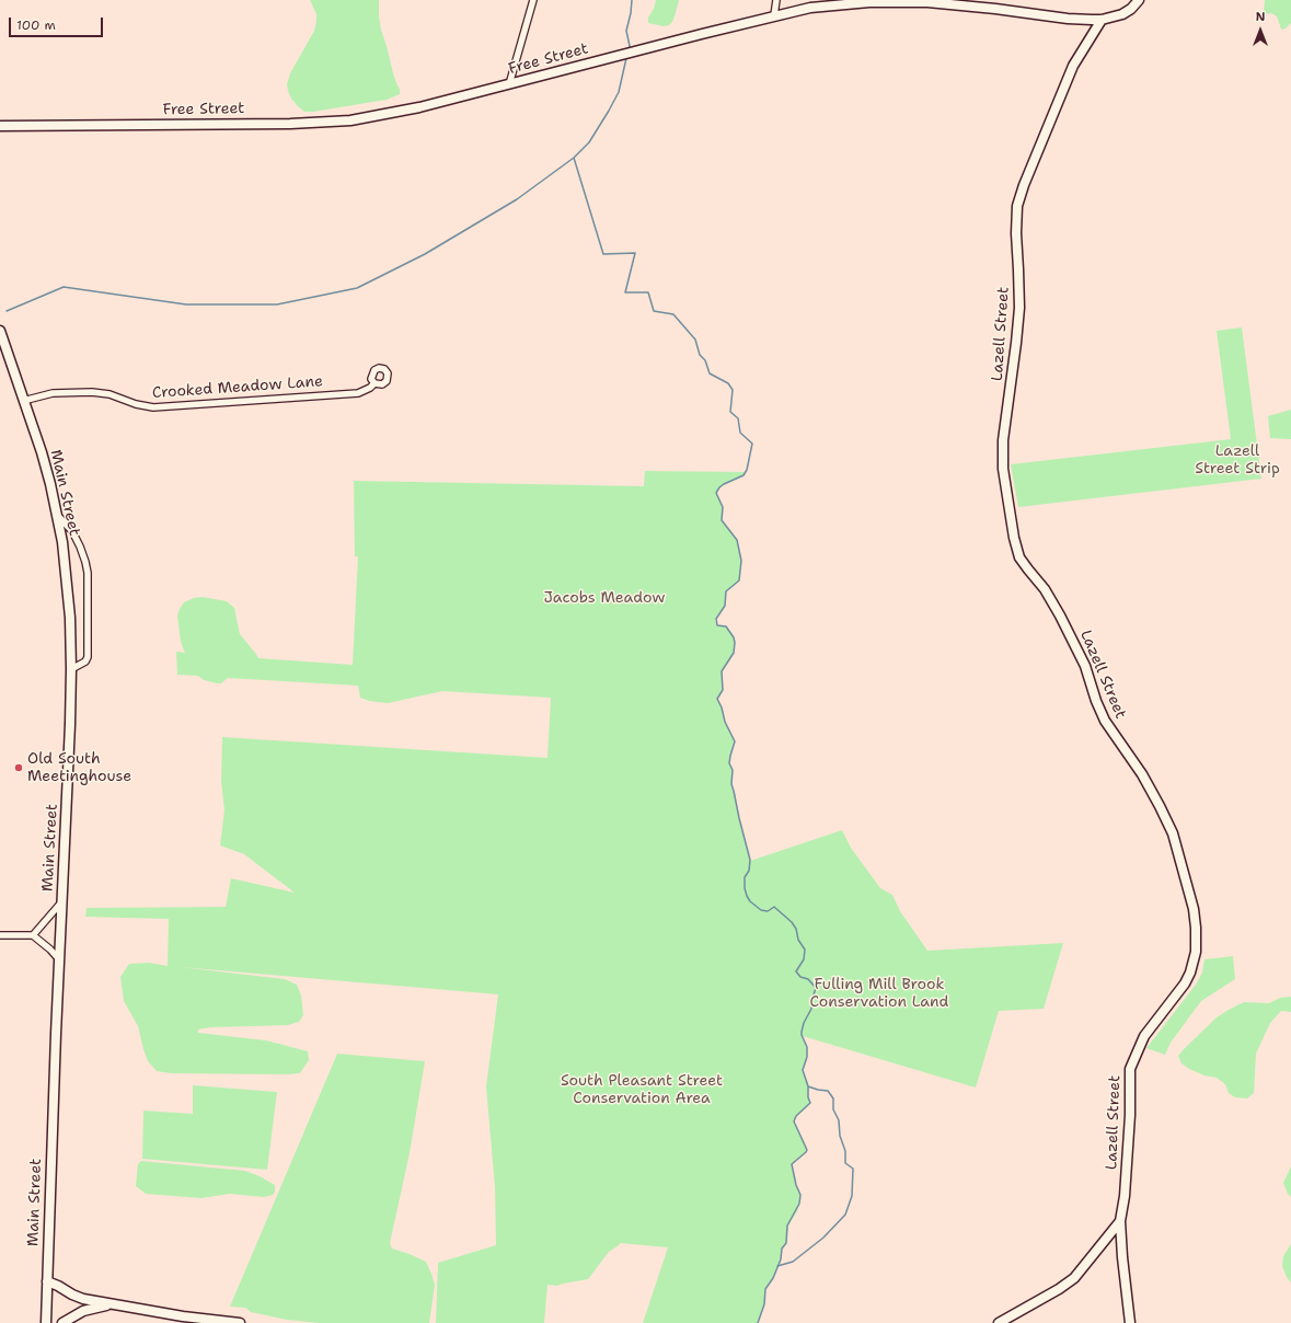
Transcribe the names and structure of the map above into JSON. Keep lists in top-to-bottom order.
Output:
{
  "streets": {
    "street": [
      "Free Street",
      "Lazell Street",
      "Crooked Meadow Lane",
      "Main Street"
    ]
  },
  "crossings": [
    ["Free Street", "Lazell Street"],
    ["Crooked Meadow Lane", "Main Street"]
  ],
  "parks": [
    "Lazell Street Strip",
    "Jacobs Meadow",
    "Fulling Mill Brook Conservation Land",
    "South Pleasant Street Conservation Area"
  ],
  "places": ["Old South Meetinghouse"],
  "scale_bar": "100 m",
  "north": "top"
}
